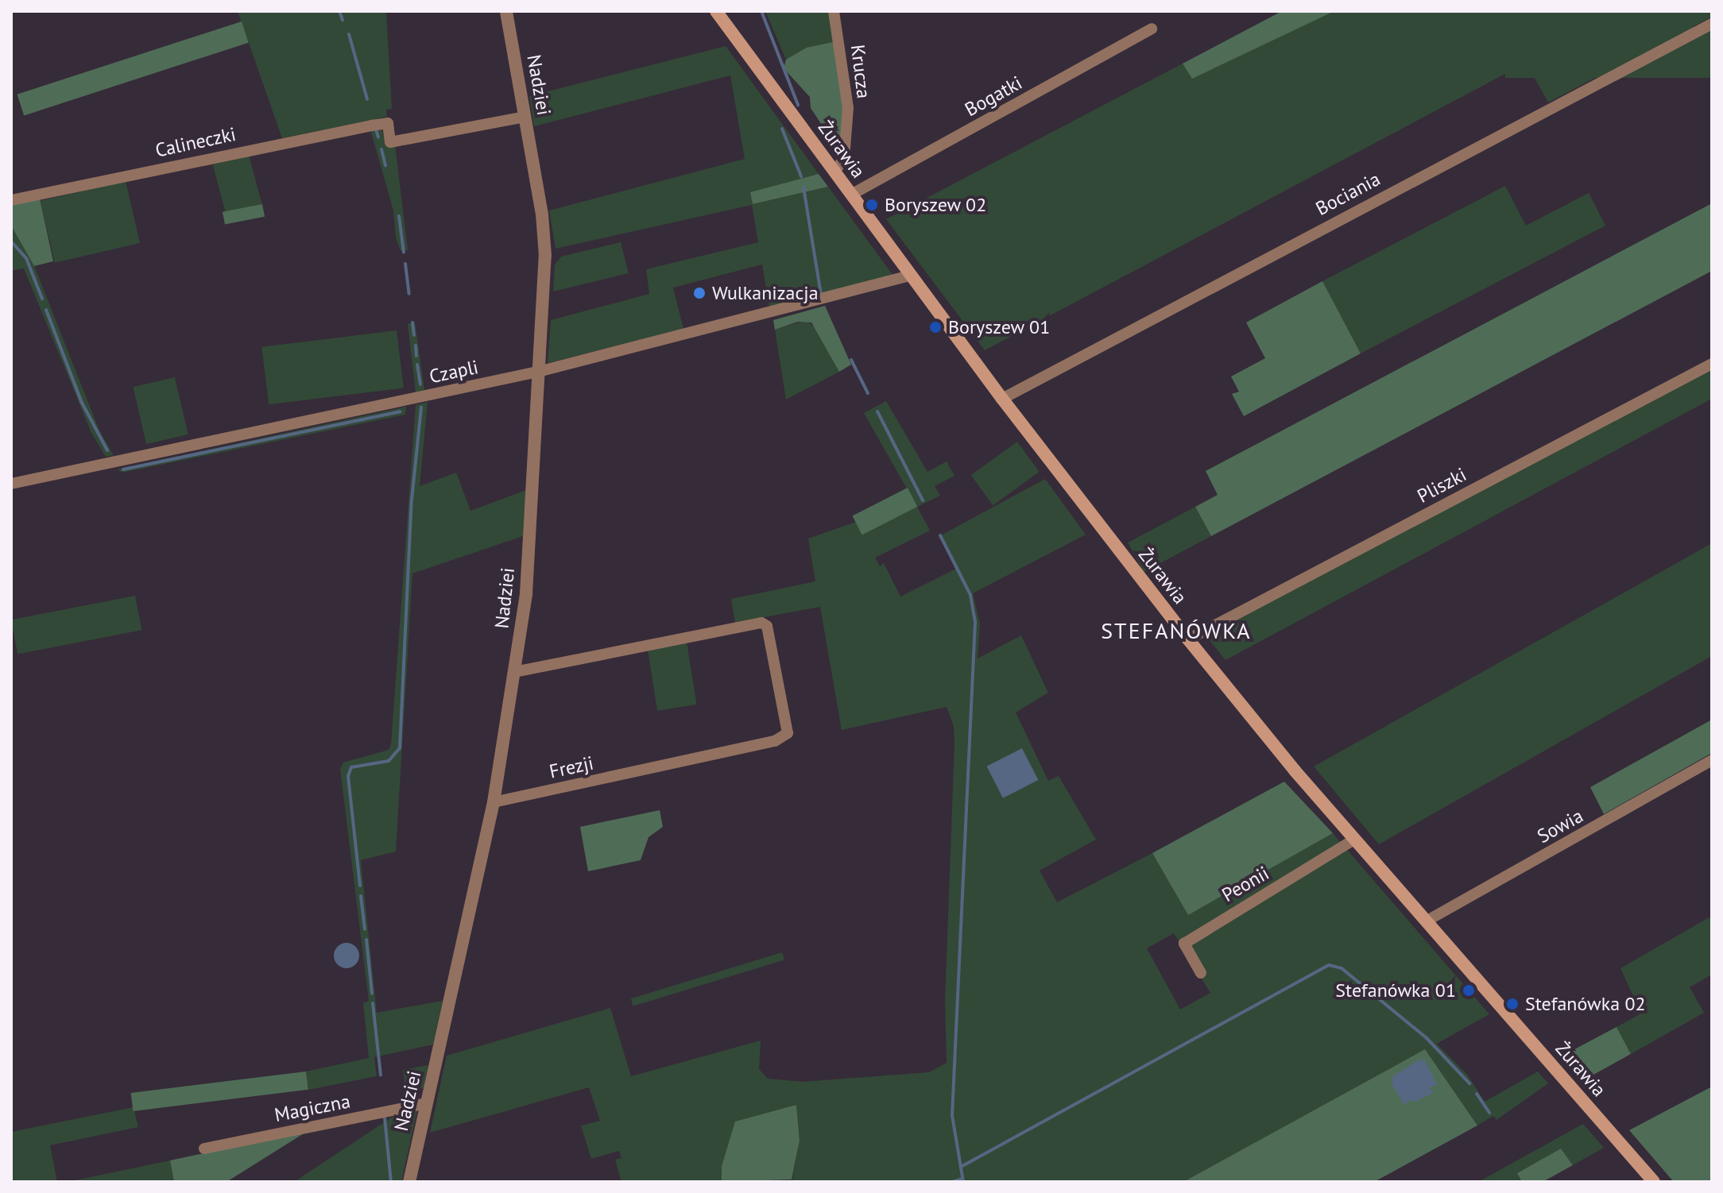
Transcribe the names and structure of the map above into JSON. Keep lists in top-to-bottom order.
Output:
{
  "streets": {
    "main road": ["Żurawia"],
    "street": [
      "Krucza",
      "Nadziei",
      "Bogatki",
      "Calineczki",
      "Bociania",
      "Czapli",
      "Pliszki",
      "Frezji",
      "Sowia",
      "Peonii",
      "Magiczna"
    ]
  },
  "crossings": [
    ["Krucza", "Żurawia"],
    ["Nadziei", "Calineczki"],
    ["Nadziei", "Czapli"],
    ["Nadziei", "Frezji"],
    ["Nadziei", "Magiczna"],
    ["Bogatki", "Żurawia"],
    ["Żurawia", "Bociania"],
    ["Żurawia", "Czapli"],
    ["Żurawia", "Pliszki"],
    ["Żurawia", "Sowia"],
    ["Żurawia", "Peonii"]
  ],
  "districts": ["STEFANÓWKA"],
  "places": [
    "Boryszew 02",
    "Wulkanizacja",
    "Boryszew 01",
    "Stefanówka 01",
    "Stefanówka 02"
  ]
}
